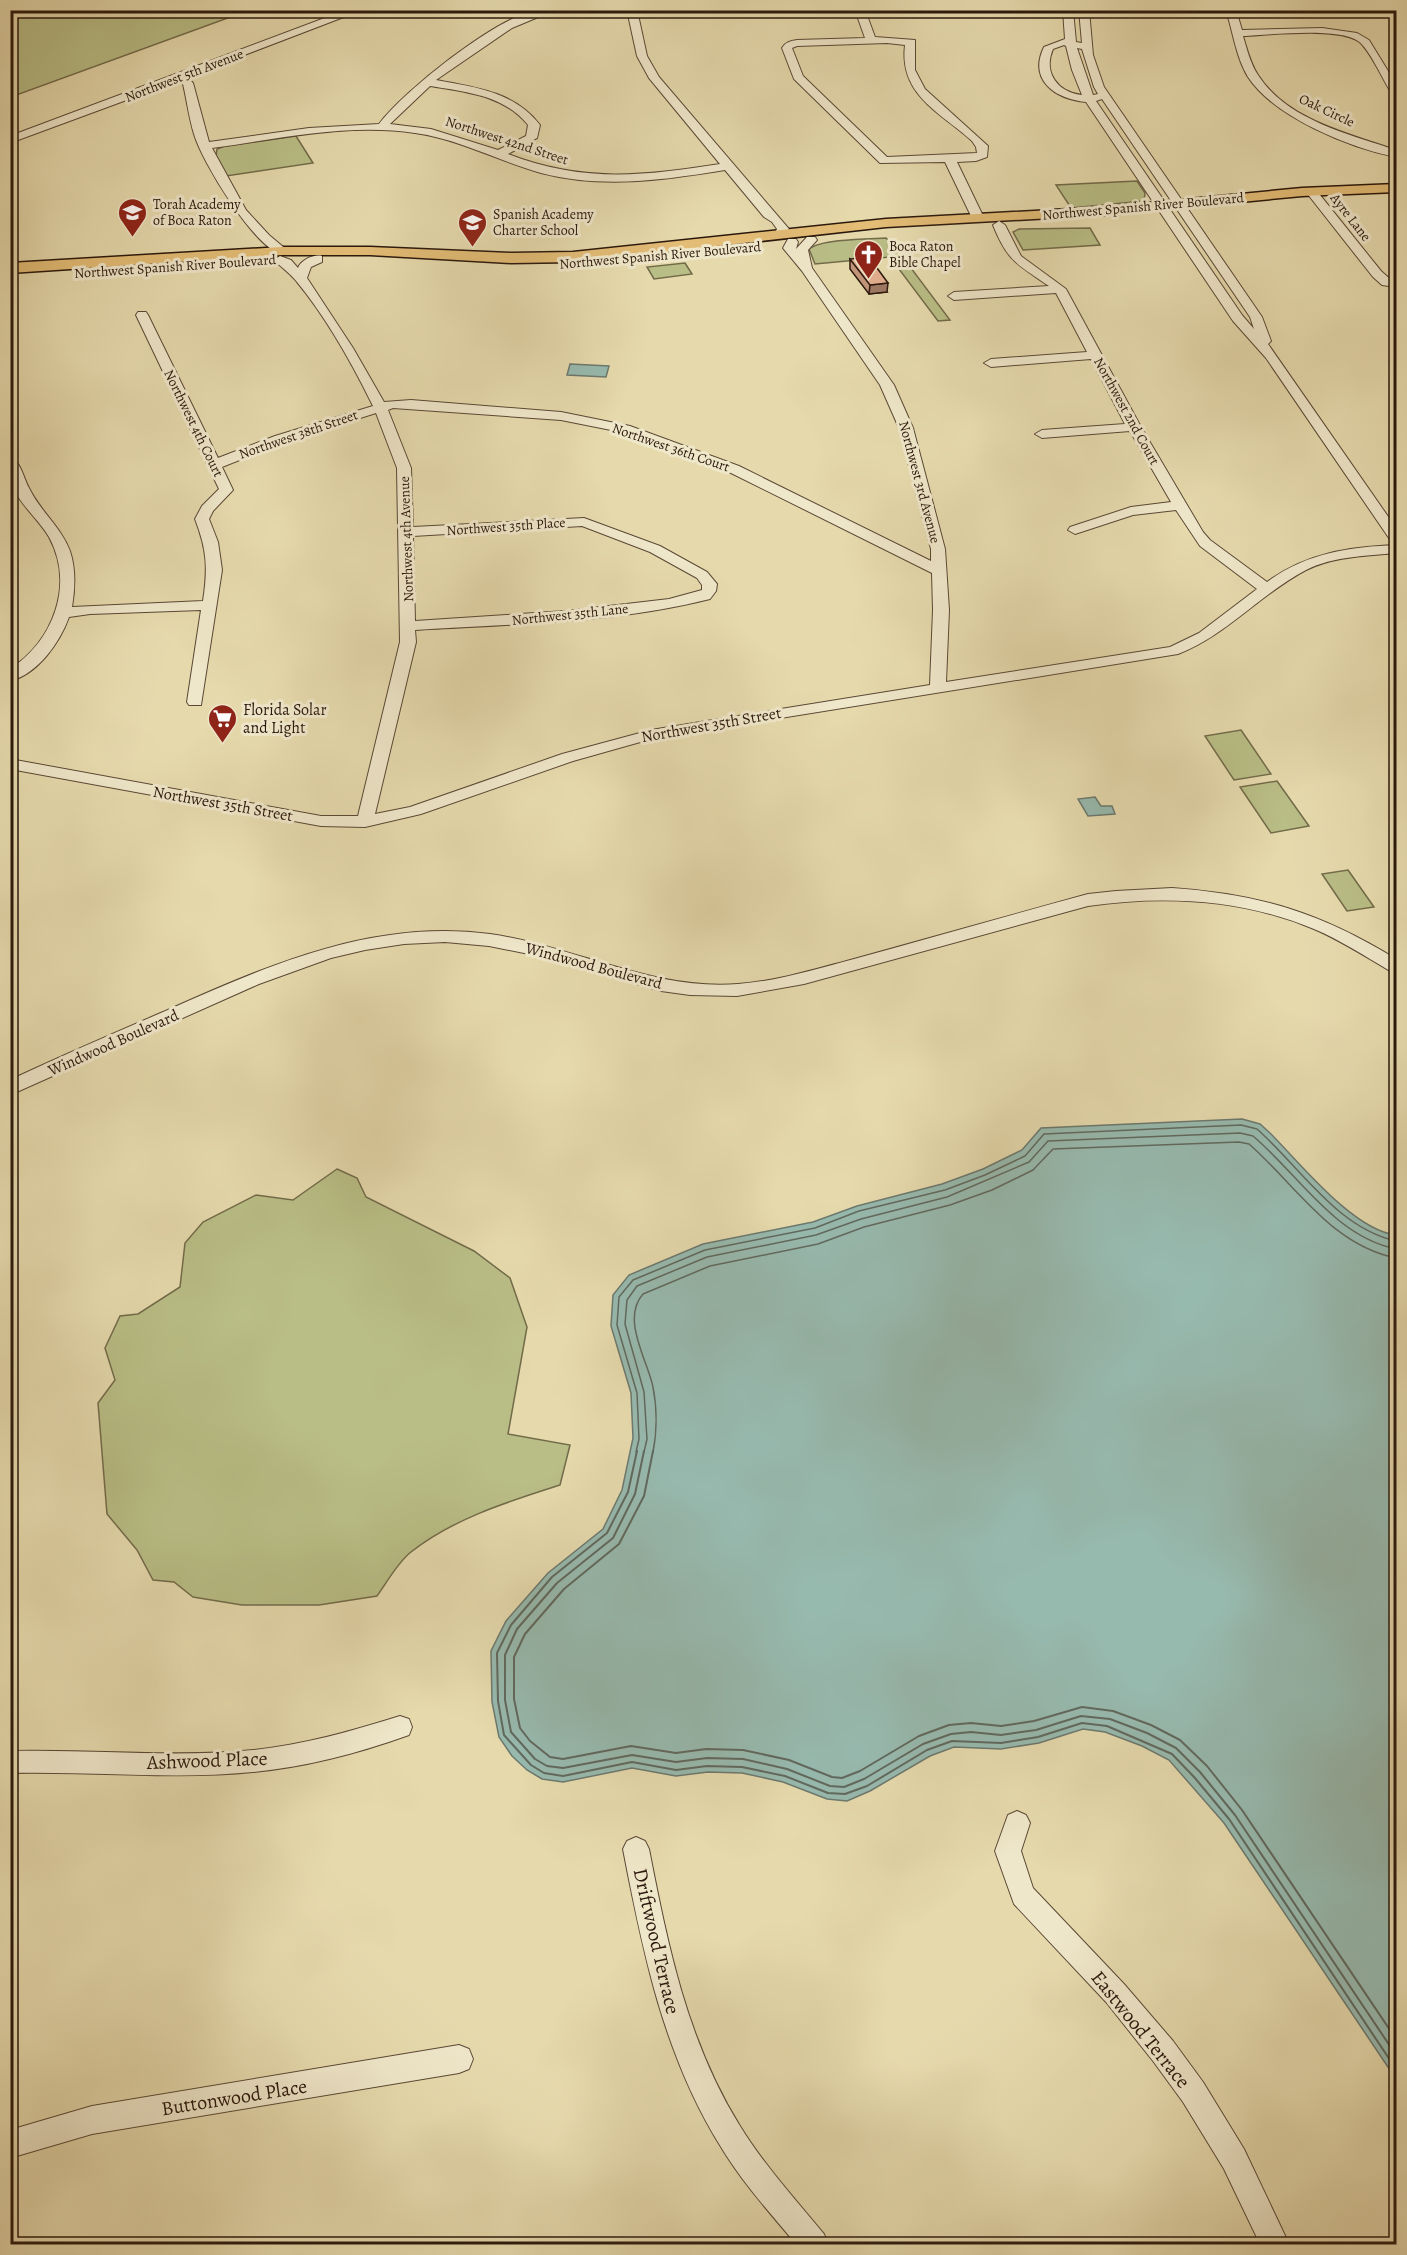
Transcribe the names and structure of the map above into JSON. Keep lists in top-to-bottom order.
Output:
{
  "streets": {
    "main road": ["Northwest Spanish River Boulevard"],
    "street": [
      "Northwest 5th Avenue",
      "Oak Circle",
      "Northwest 42nd Street",
      "Ayre Lane",
      "Northwest 2nd Court",
      "Northwest 4th Court",
      "Northwest 38th Street",
      "Northwest 36th Court",
      "Northwest 3rd Avenue",
      "Northwest 35th Place",
      "Northwest 4th Avenue",
      "Northwest 35th Lane",
      "Northwest 35th Street",
      "Windwood Boulevard",
      "Ashwood Place",
      "Driftwood Terrace",
      "Eastwood Terrace",
      "Buttonwood Place"
    ]
  },
  "crossings": [
    ["Northwest 5th Avenue", "Northwest 4th Avenue"],
    ["Northwest 42nd Street", "Northwest 3rd Avenue"],
    ["Northwest 42nd Street", "Northwest 4th Avenue"],
    ["Northwest Spanish River Boulevard", "Ayre Lane"],
    ["Northwest Spanish River Boulevard", "Northwest 2nd Court"],
    ["Northwest Spanish River Boulevard", "Northwest 3rd Avenue"],
    ["Northwest Spanish River Boulevard", "Northwest 4th Avenue"],
    ["Northwest 2nd Court", "Northwest 35th Street"],
    ["Northwest 4th Court", "Northwest 38th Street"],
    ["Northwest 38th Street", "Northwest 36th Court"],
    ["Northwest 38th Street", "Northwest 4th Avenue"],
    ["Northwest 36th Court", "Northwest 3rd Avenue"],
    ["Northwest 36th Court", "Northwest 4th Avenue"],
    ["Northwest 3rd Avenue", "Northwest 35th Street"],
    ["Northwest 35th Place", "Northwest 4th Avenue"],
    ["Northwest 35th Place", "Northwest 35th Lane"],
    ["Northwest 4th Avenue", "Northwest 35th Lane"],
    ["Northwest 4th Avenue", "Northwest 35th Street"]
  ],
  "places": {
    "school or university": ["Torah Academy of Boca Raton", "Spanish Academy Charter School"],
    "church": ["Boca Raton Bible Chapel"],
    "supermarket": ["Florida Solar and Light"]
  }
}
